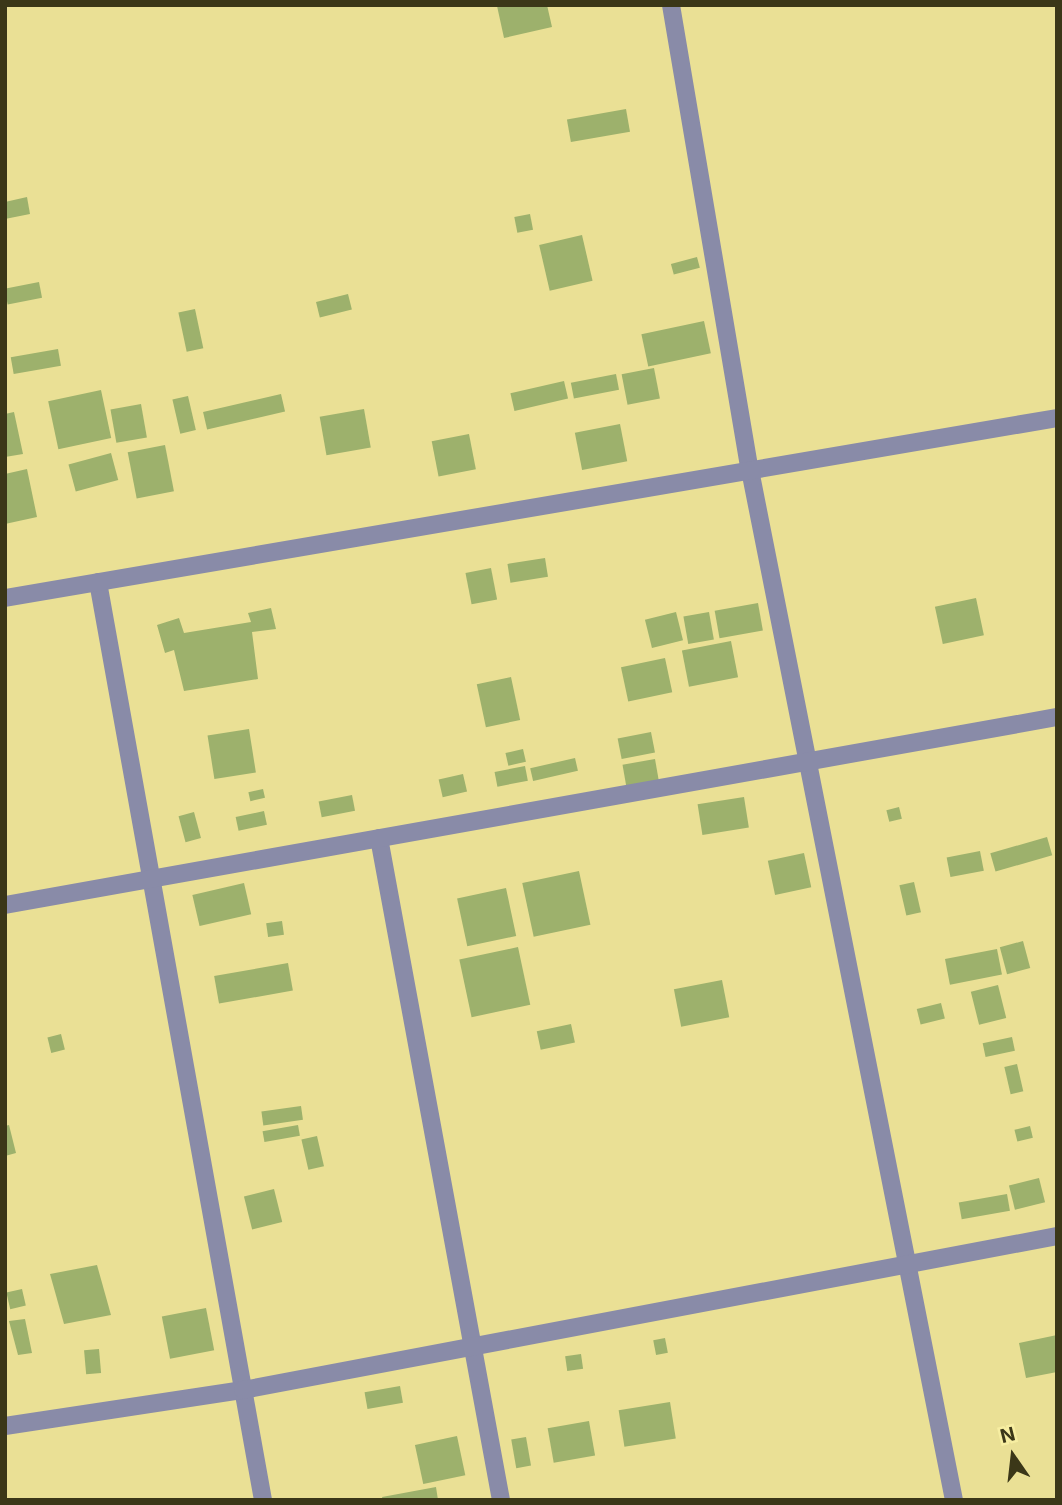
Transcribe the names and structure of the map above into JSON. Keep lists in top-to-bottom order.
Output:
{
  "north": "top"
}
